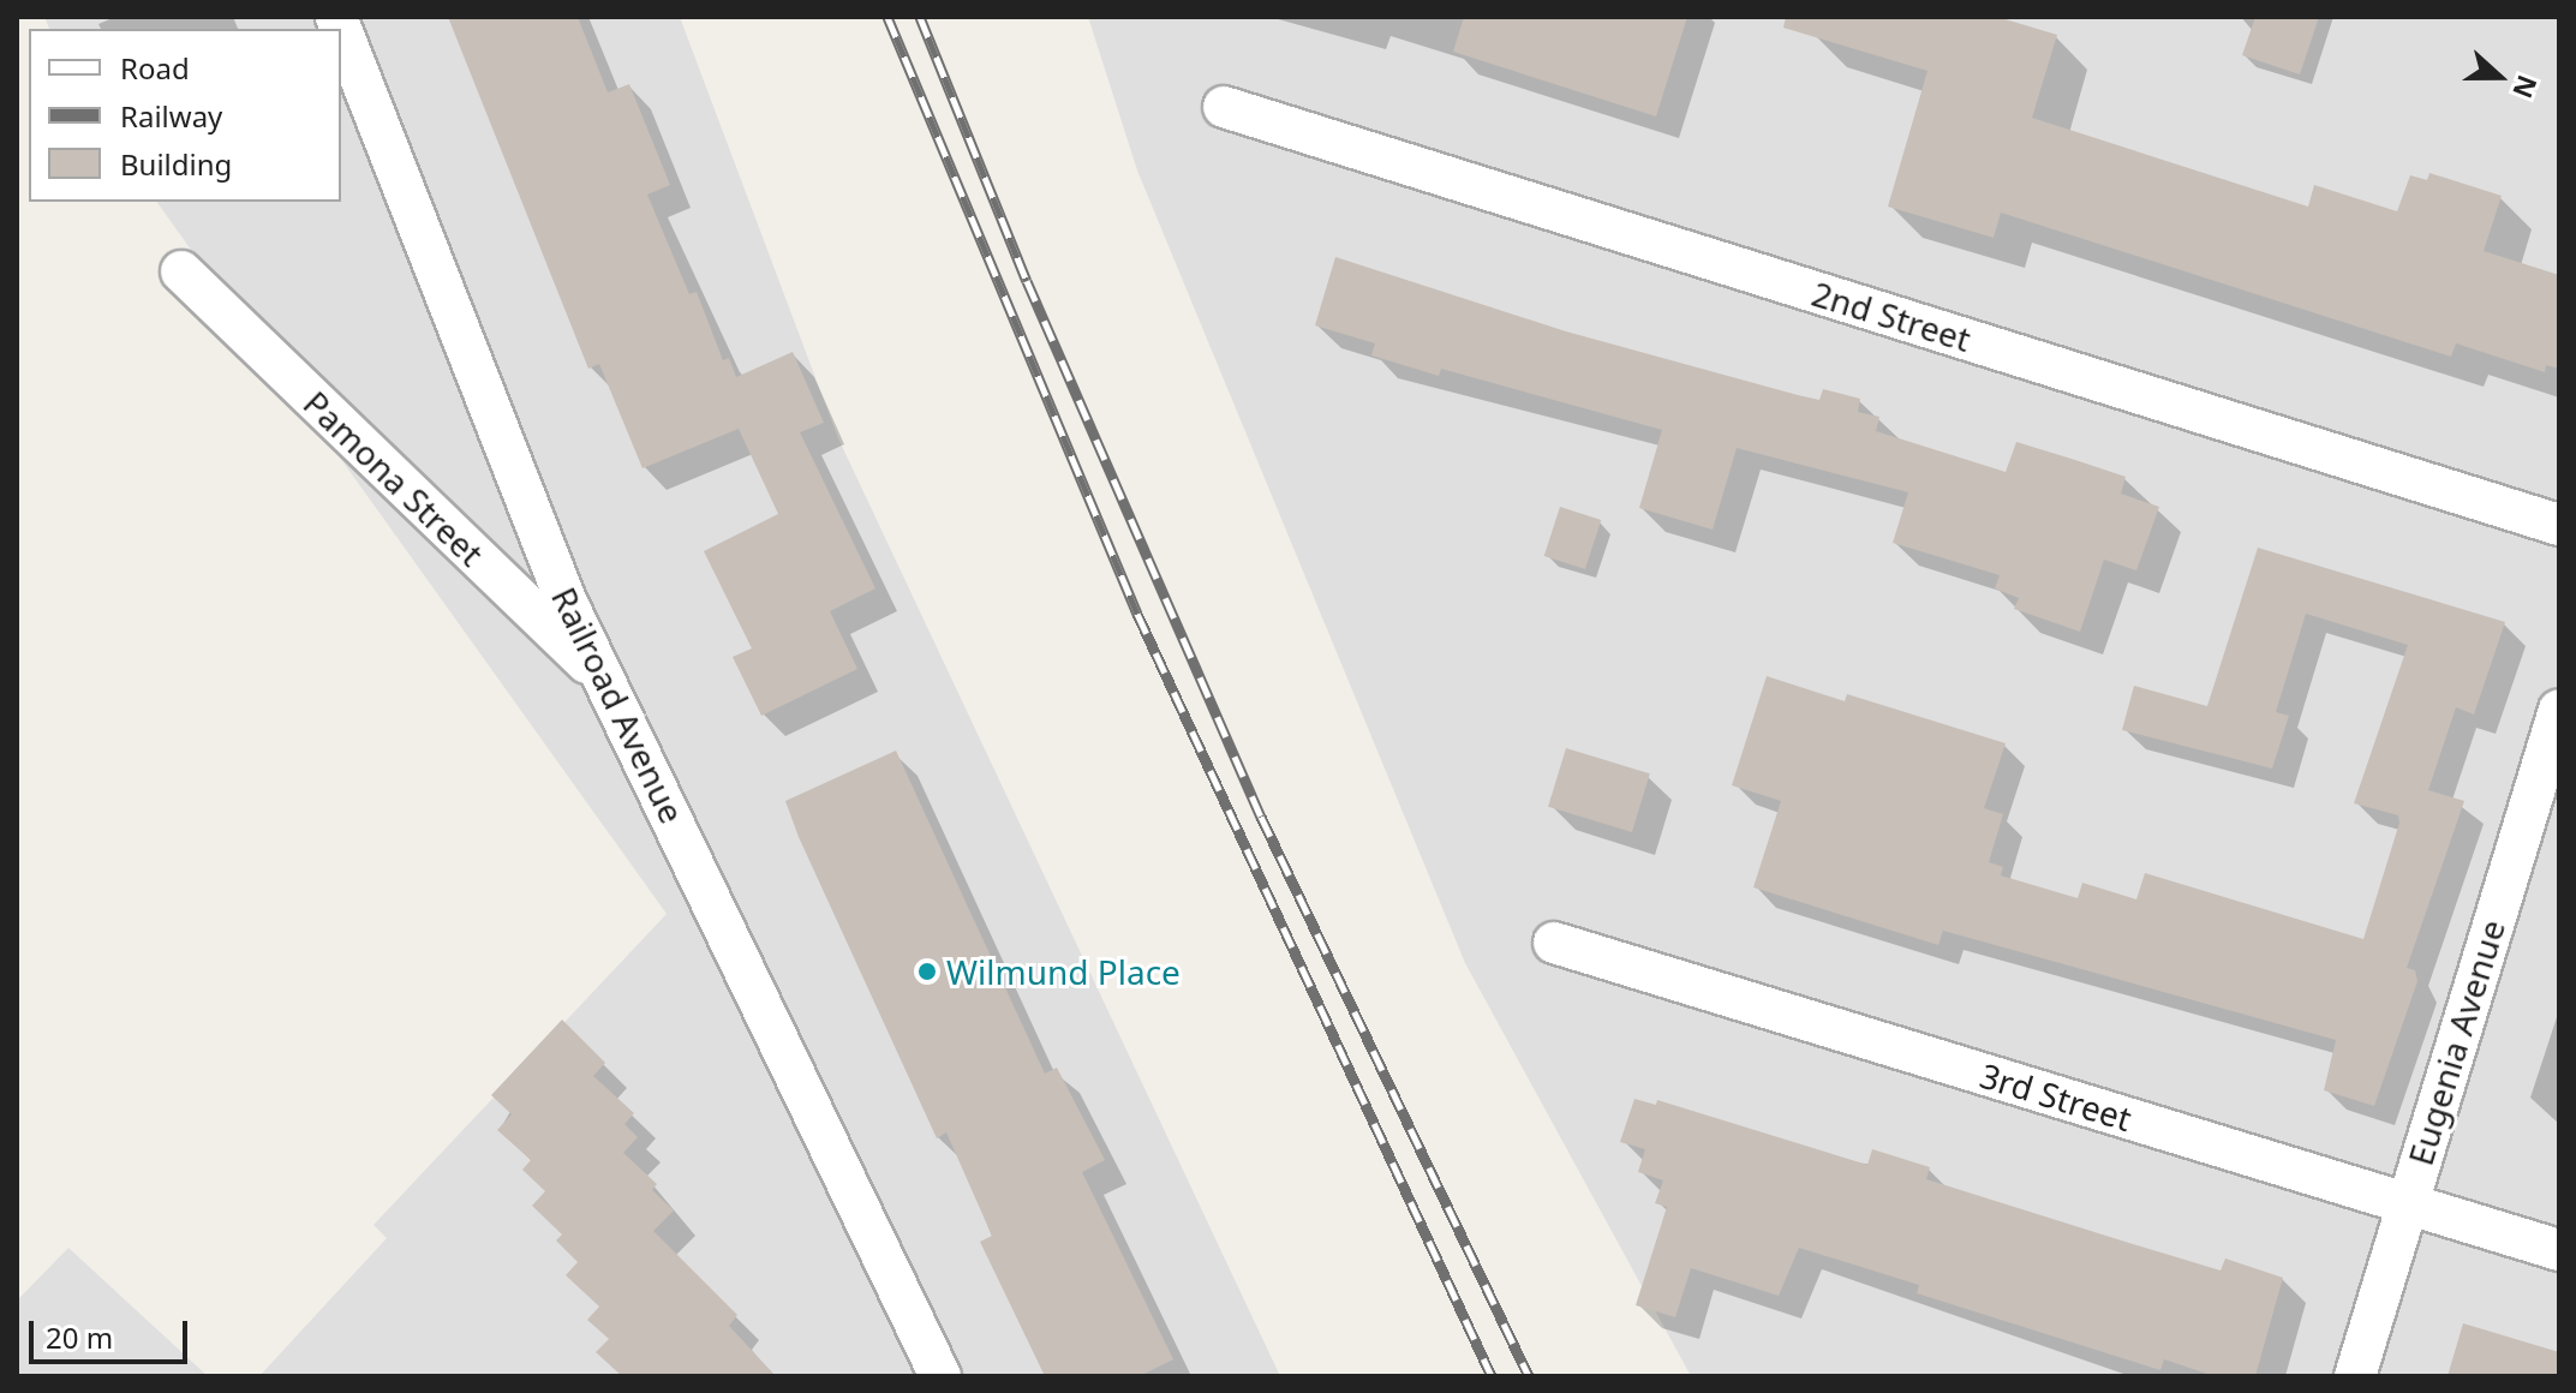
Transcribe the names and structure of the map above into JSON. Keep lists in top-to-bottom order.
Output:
{
  "streets": {
    "street": [
      "2nd Street",
      "Pamona Street",
      "Railroad Avenue",
      "Eugenia Avenue",
      "3rd Street"
    ]
  },
  "crossings": [
    ["Pamona Street", "Railroad Avenue"],
    ["Eugenia Avenue", "3rd Street"]
  ],
  "places": ["Wilmund Place"],
  "legend": ["Road", "Railway", "Building"],
  "scale_bar": "20 m",
  "north": "right"
}
